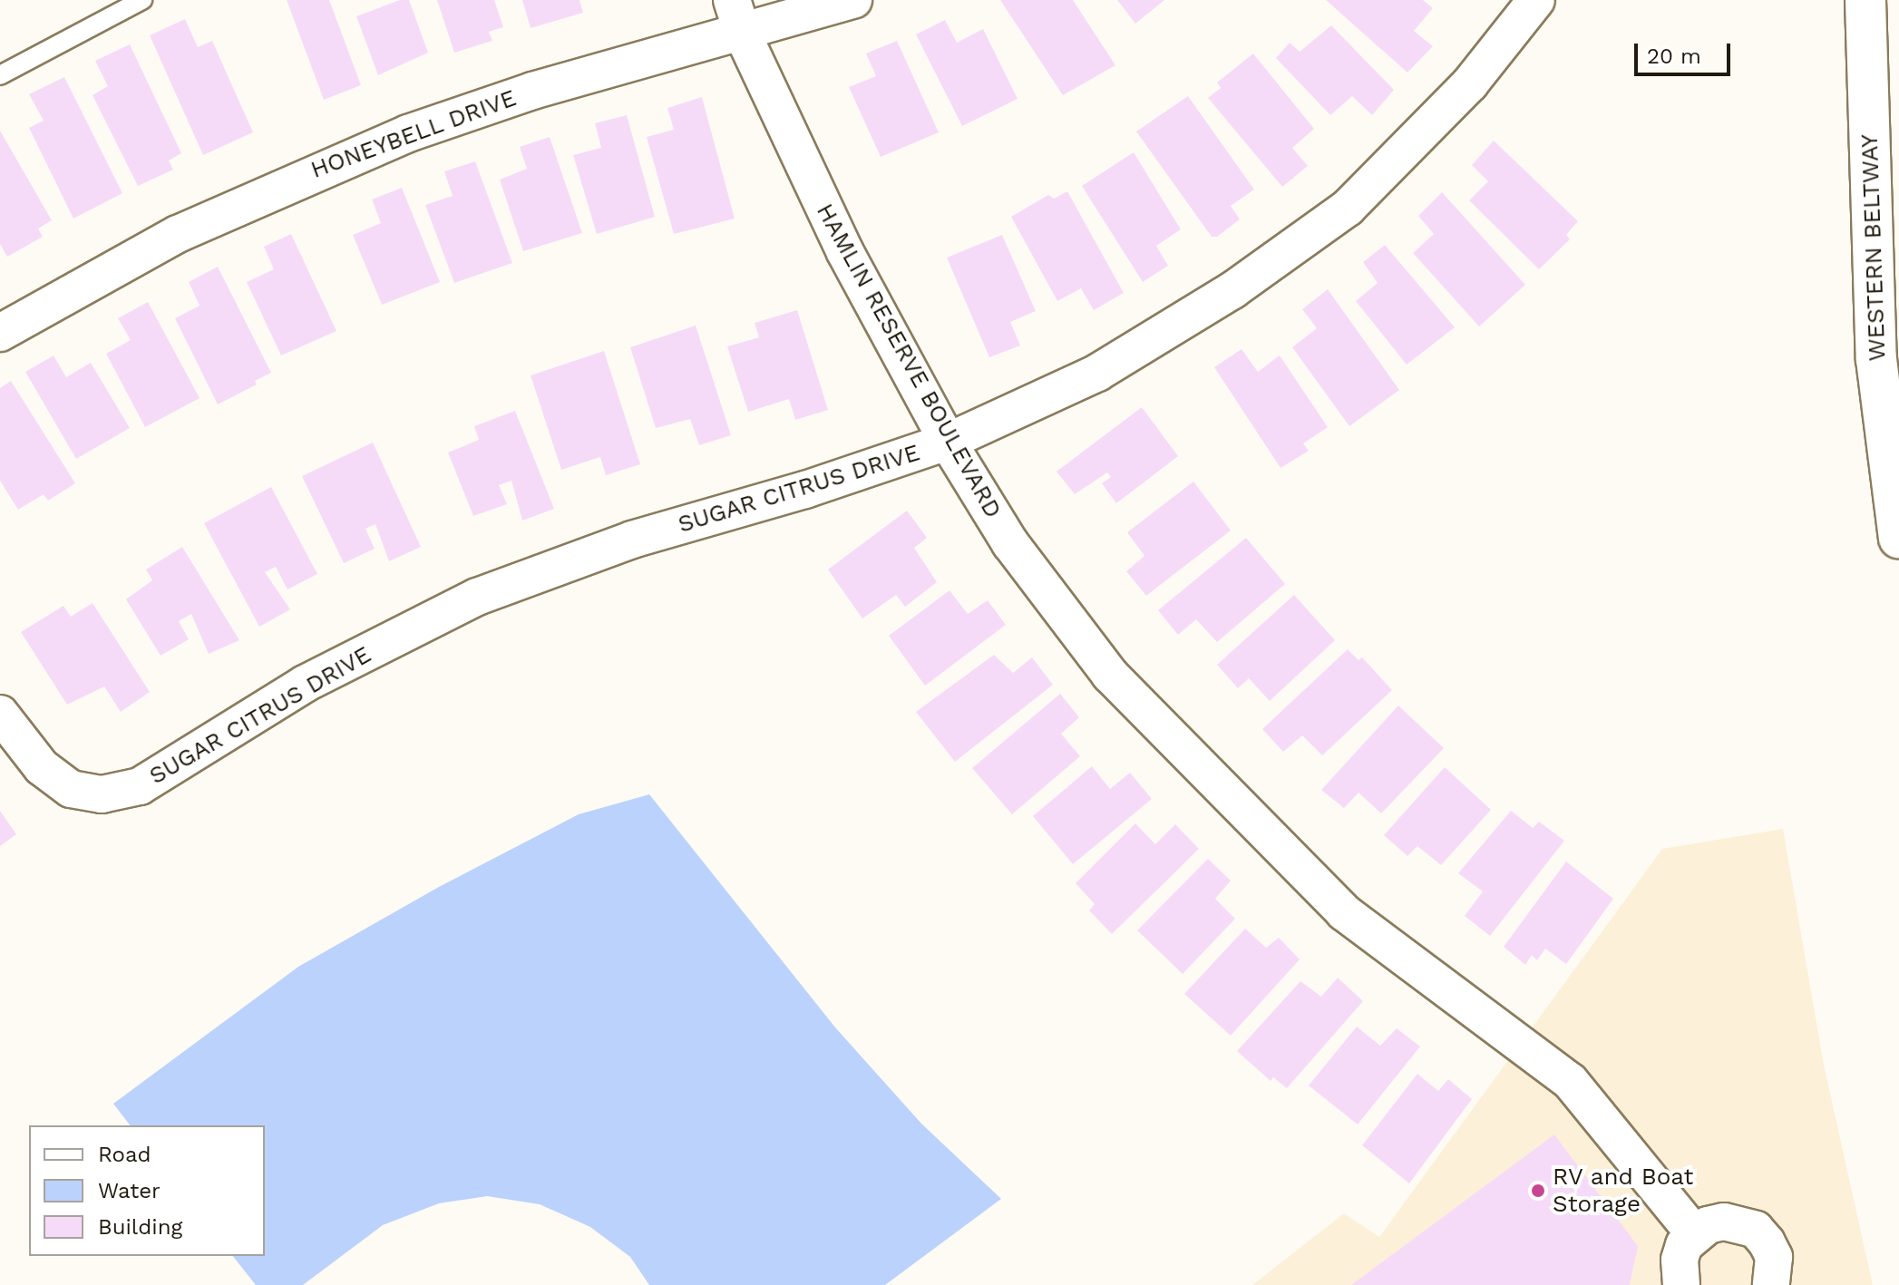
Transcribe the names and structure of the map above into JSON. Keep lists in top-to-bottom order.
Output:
{
  "streets": {
    "highway": ["WESTERN BELTWAY"],
    "street": ["HONEYBELL DRIVE", "HAMLIN RESERVE BOULEVARD", "SUGAR CITRUS DRIVE"]
  },
  "crossings": [
    ["HONEYBELL DRIVE", "HAMLIN RESERVE BOULEVARD"],
    ["HAMLIN RESERVE BOULEVARD", "SUGAR CITRUS DRIVE"]
  ],
  "places": ["RV and Boat Storage"],
  "legend": ["Road", "Water", "Building"],
  "scale_bar": "20 m"
}
